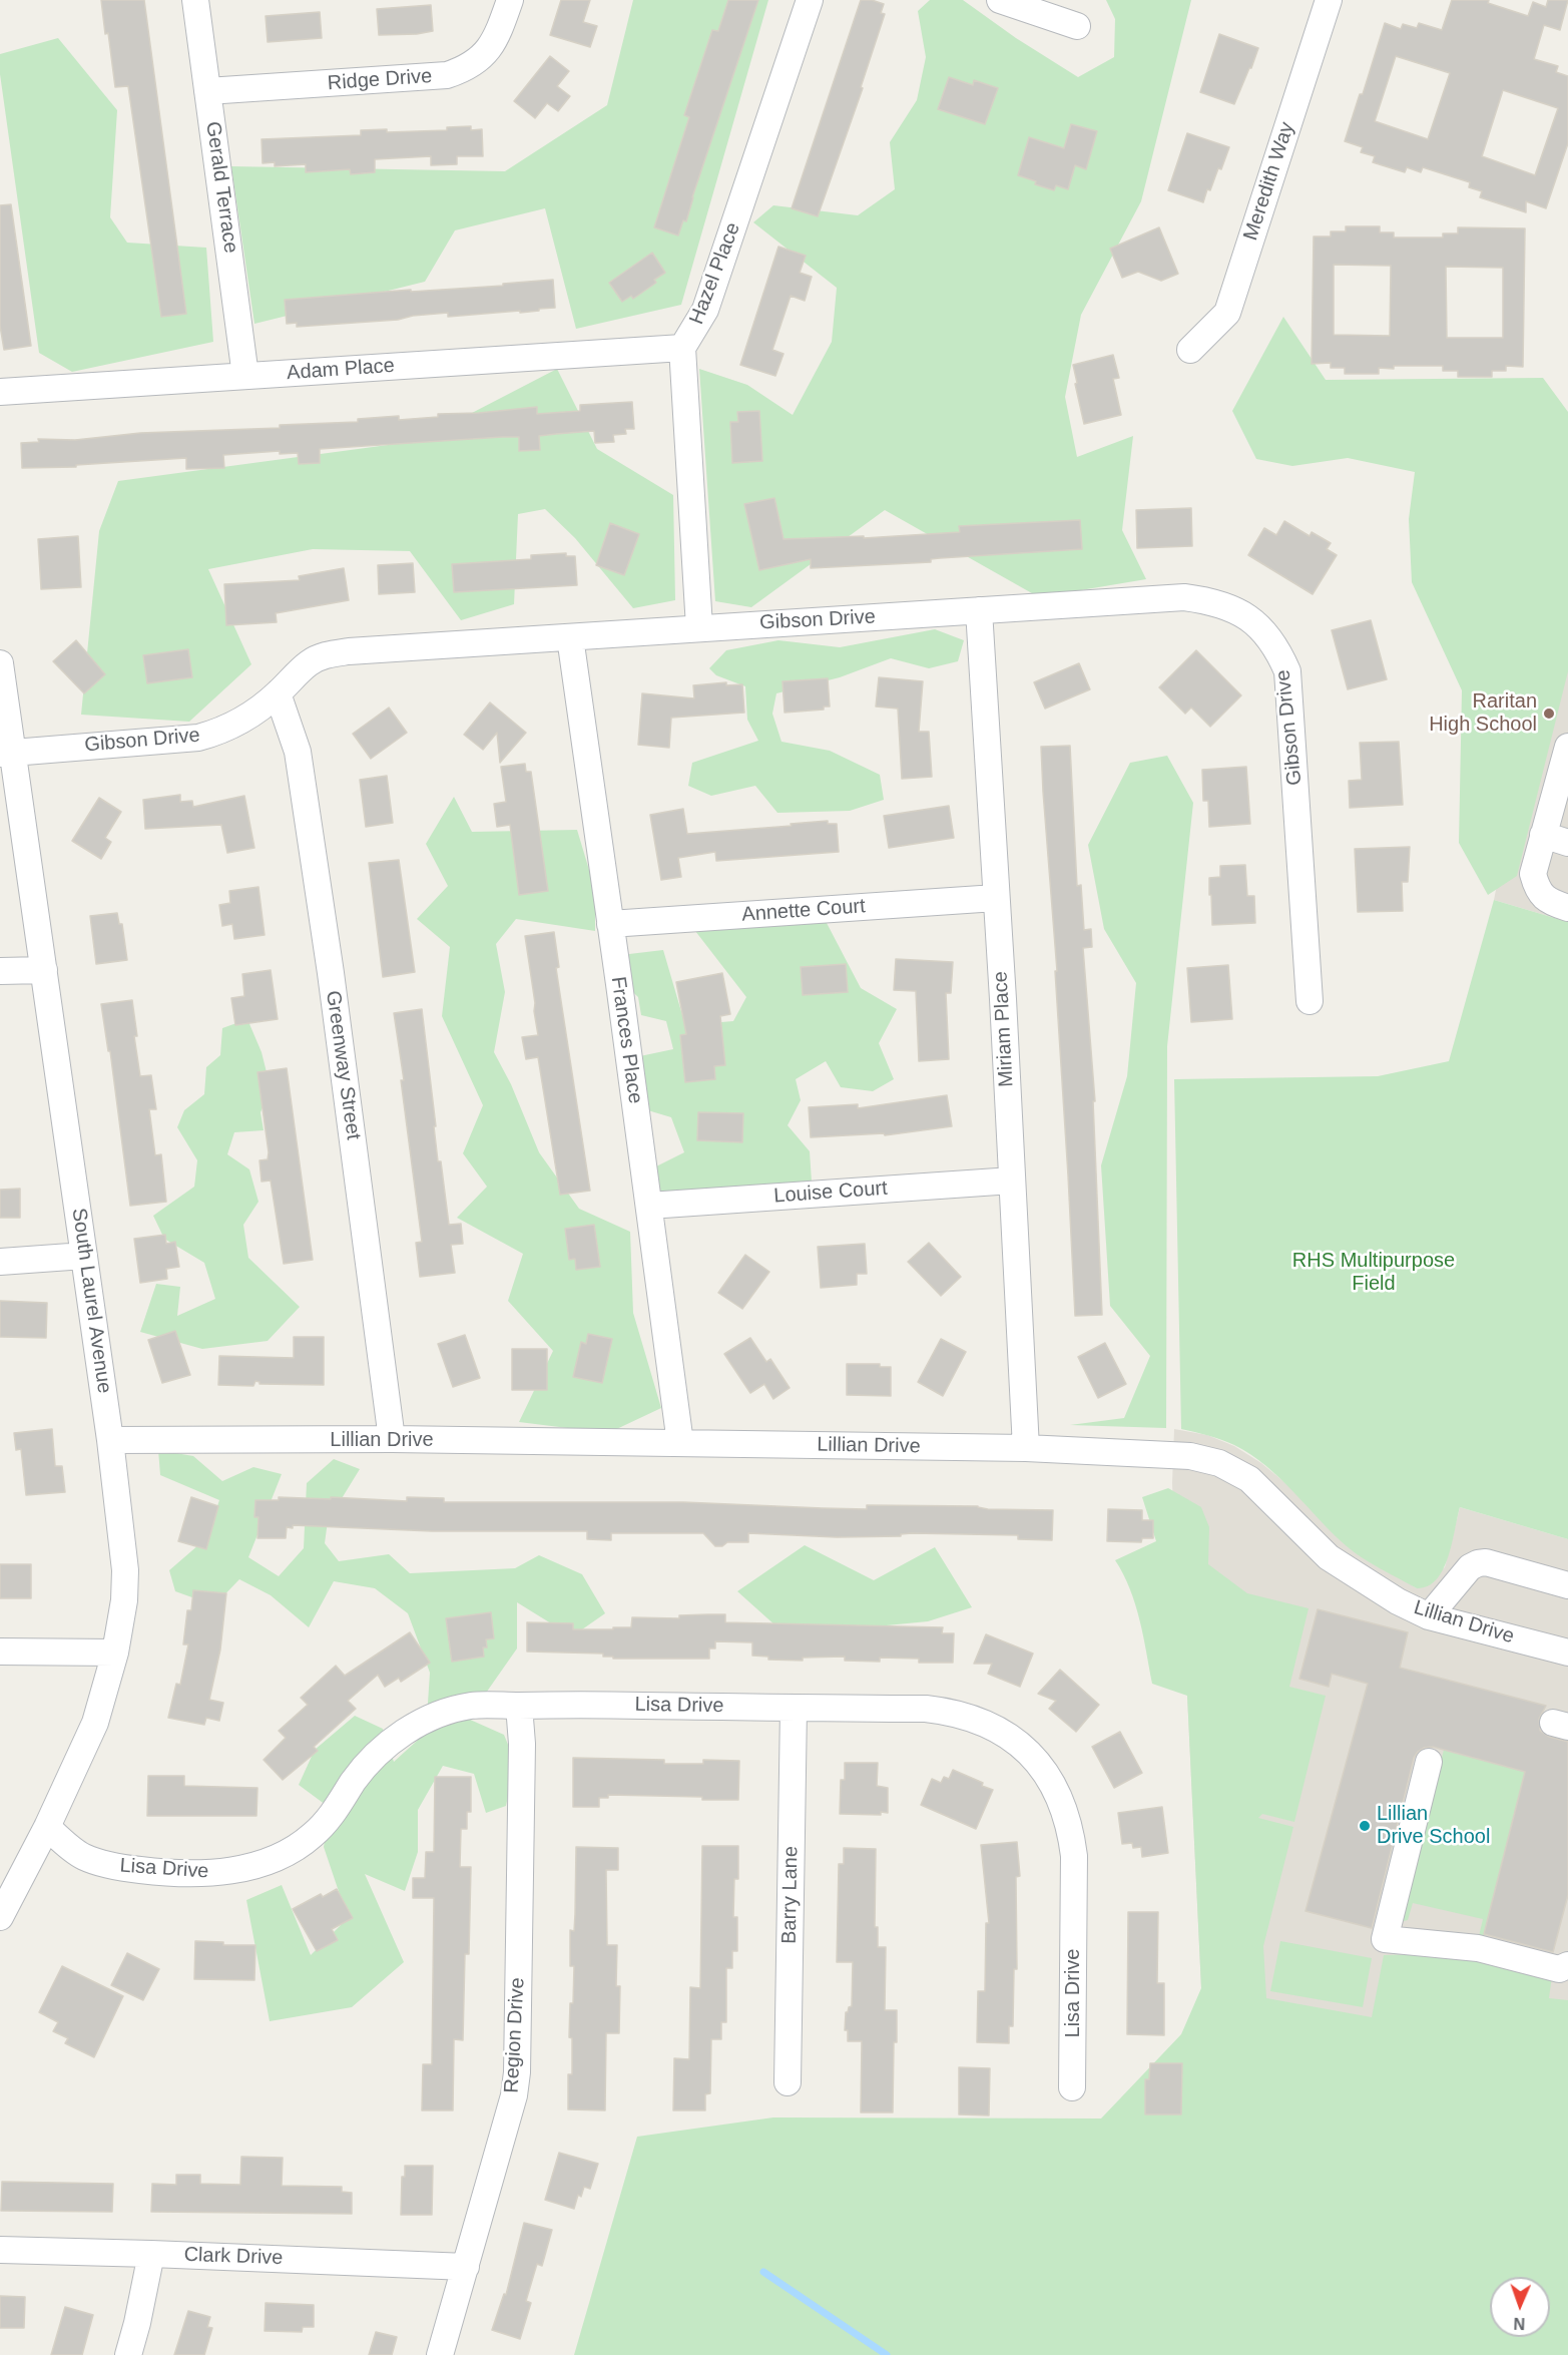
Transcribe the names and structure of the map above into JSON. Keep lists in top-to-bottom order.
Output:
{
  "streets": {
    "street": [
      "Ridge Drive",
      "Meredith Way",
      "Gerald Terrace",
      "Hazel Place",
      "Adam Place",
      "Gibson Drive",
      "Annette Court",
      "Miriam Place",
      "Frances Place",
      "Greenway Street",
      "Louise Court",
      "South Laurel Avenue",
      "Lillian Drive",
      "Lisa Drive",
      "Barry Lane",
      "Region Drive",
      "Clark Drive"
    ]
  },
  "crossings": [
    ["Ridge Drive", "Gerald Terrace"],
    ["Gerald Terrace", "Adam Place"],
    ["Hazel Place", "Adam Place"],
    ["Hazel Place", "Gibson Drive"],
    ["Gibson Drive", "Miriam Place"],
    ["Gibson Drive", "Frances Place"],
    ["Gibson Drive", "Greenway Street"],
    ["Gibson Drive", "South Laurel Avenue"],
    ["Annette Court", "Miriam Place"],
    ["Annette Court", "Frances Place"],
    ["Miriam Place", "Louise Court"],
    ["Miriam Place", "Lillian Drive"],
    ["Frances Place", "Louise Court"],
    ["Frances Place", "Lillian Drive"],
    ["Greenway Street", "Lillian Drive"],
    ["South Laurel Avenue", "Lillian Drive"],
    ["South Laurel Avenue", "Lisa Drive"],
    ["Lisa Drive", "Barry Lane"],
    ["Lisa Drive", "Region Drive"],
    ["Region Drive", "Clark Drive"]
  ],
  "parks": ["RHS Multipurpose Field"],
  "places": ["Raritan High School", "Lillian Drive School"],
  "north": "bottom"
}
